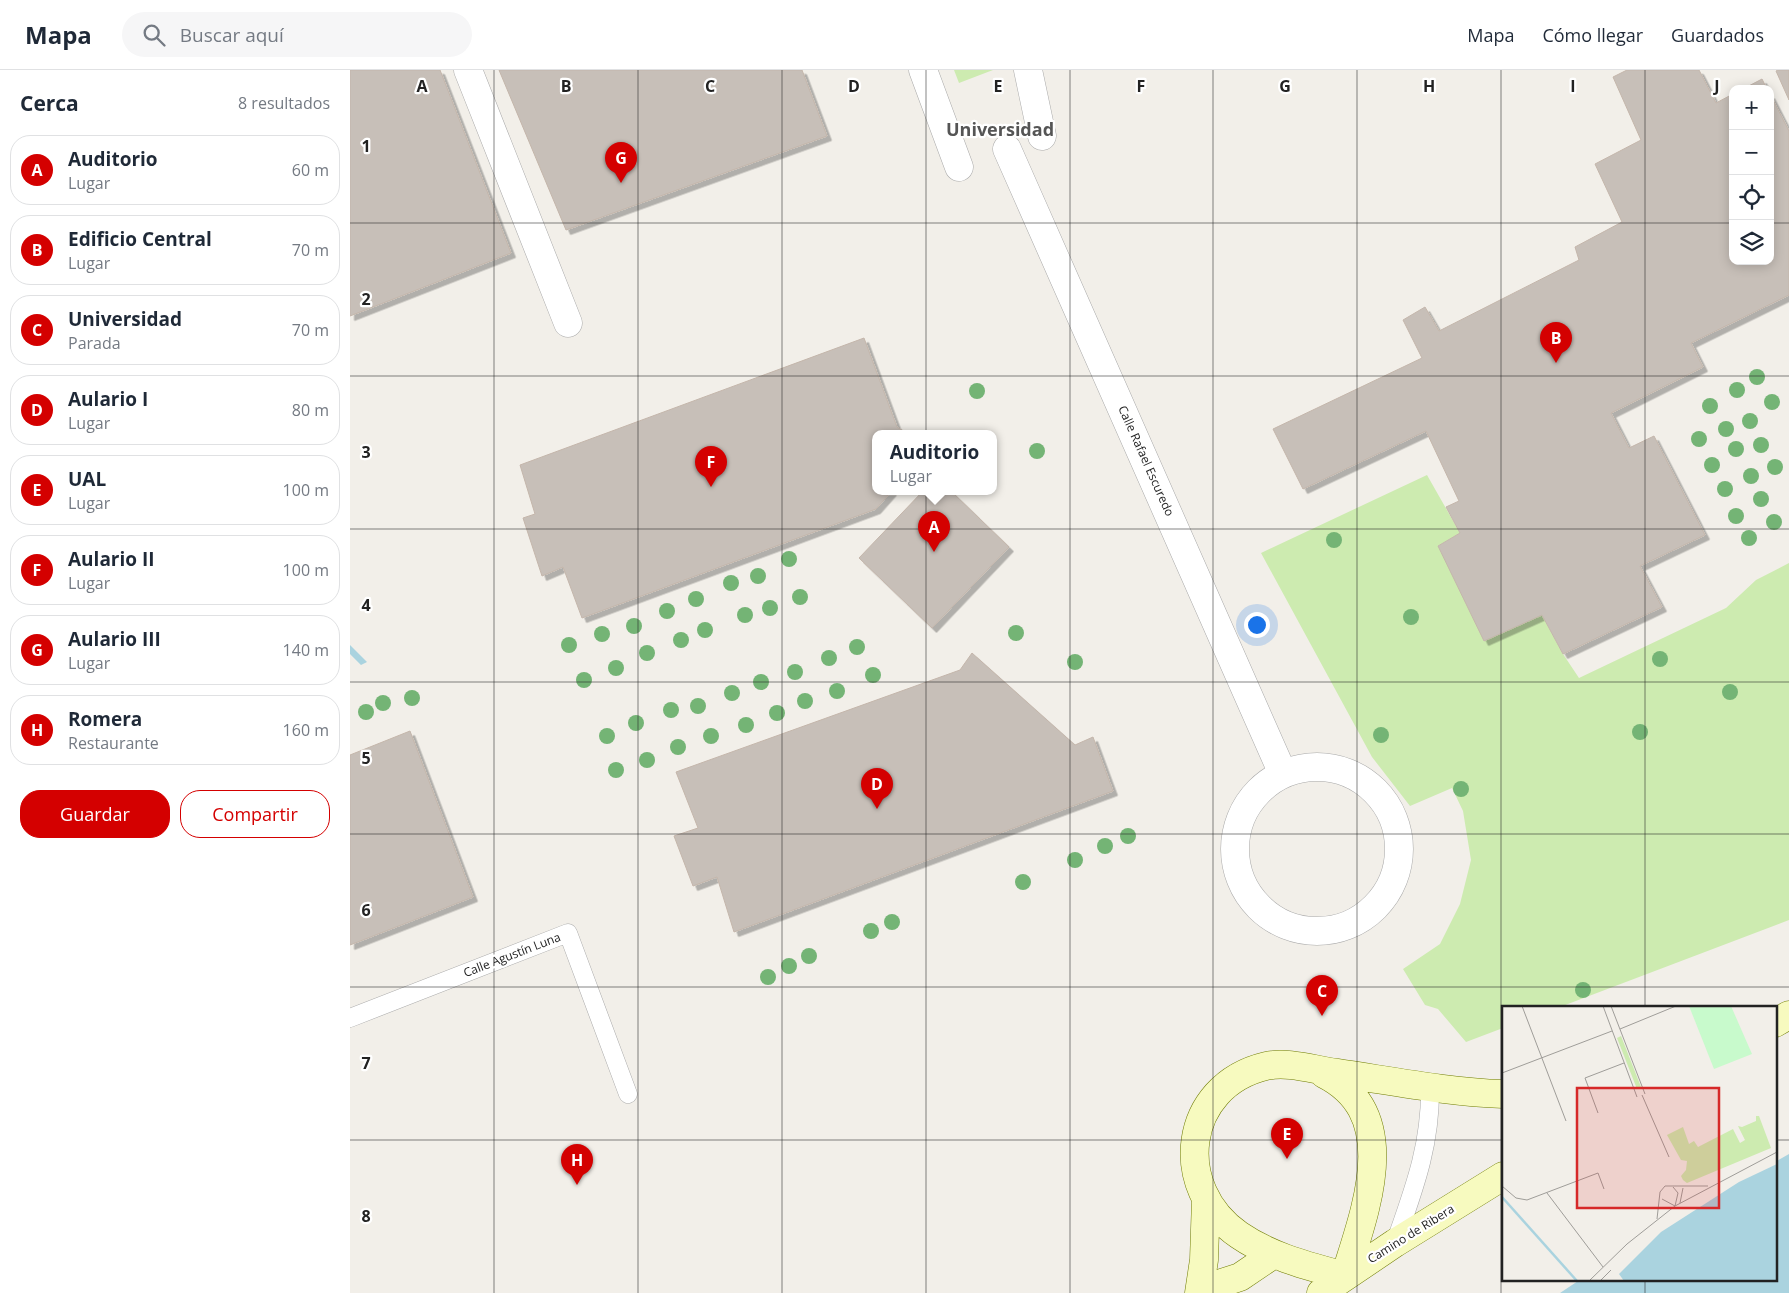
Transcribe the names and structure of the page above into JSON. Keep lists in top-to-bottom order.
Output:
{
  "streets": {
    "street": ["Calle Rafael Escuredo", "Camino de Ribera"],
    "lane": ["Calle Agustín Luna"]
  },
  "districts": ["Universidad"],
  "page": {
    "header": "Mapa",
    "search": "Buscar aquí",
    "nav": ["Mapa", "Cómo llegar", "Guardados"],
    "heading": ["Cerca", "8 resultados"],
    "map_buttons": ["+", "−"],
    "list": [
      {
        "mark": "A",
        "name": "Auditorio",
        "note": "Lugar",
        "value": "60 m"
      },
      {
        "mark": "B",
        "name": "Edificio Central",
        "note": "Lugar",
        "value": "70 m"
      },
      {
        "mark": "C",
        "name": "Universidad",
        "note": "Parada",
        "value": "70 m"
      },
      {
        "mark": "D",
        "name": "Aulario I",
        "note": "Lugar",
        "value": "80 m"
      },
      {
        "mark": "E",
        "name": "UAL",
        "note": "Lugar",
        "value": "100 m"
      },
      {
        "mark": "F",
        "name": "Aulario II",
        "note": "Lugar",
        "value": "100 m"
      },
      {
        "mark": "G",
        "name": "Aulario III",
        "note": "Lugar",
        "value": "140 m"
      },
      {
        "mark": "H",
        "name": "Romera",
        "note": "Restaurante",
        "value": "160 m"
      }
    ],
    "pins": [
      "G",
      "B",
      "F",
      "A",
      "D",
      "C",
      "E",
      "H"
    ],
    "popup": ["Auditorio", "Lugar"],
    "buttons": ["Guardar", "Compartir"]
  },
  "grid": {
    "columns": [
      "A",
      "B",
      "C",
      "D",
      "E",
      "F",
      "G",
      "H",
      "I",
      "J"
    ],
    "rows": [
      "1",
      "2",
      "3",
      "4",
      "5",
      "6",
      "7",
      "8"
    ]
  }
}
